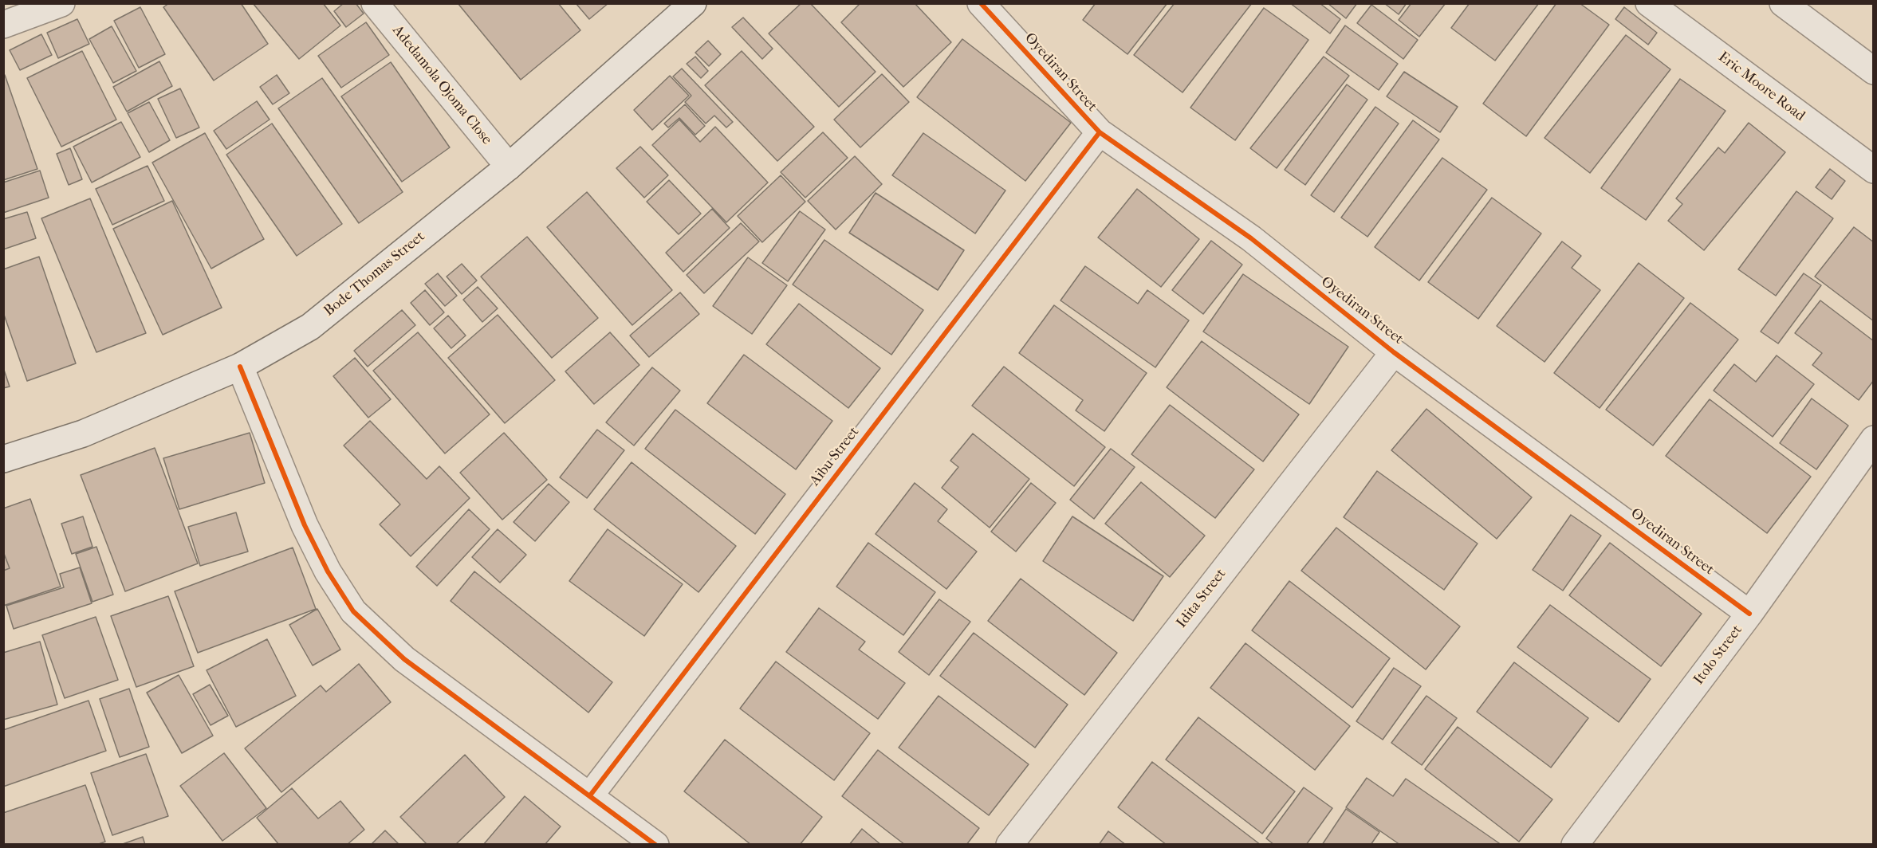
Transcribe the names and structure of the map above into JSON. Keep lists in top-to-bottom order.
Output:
{
  "streets": {
    "street": [
      "Oyediran Street",
      "Adedamola Ojoma Close",
      "Eric Moore Road",
      "Bode Thomas Street",
      "Aibu Street",
      "Idita Street",
      "Itolo Street"
    ]
  },
  "crossings": [
    ["Oyediran Street", "Aibu Street"],
    ["Oyediran Street", "Idita Street"],
    ["Oyediran Street", "Itolo Street"],
    ["Adedamola Ojoma Close", "Bode Thomas Street"]
  ]
}
